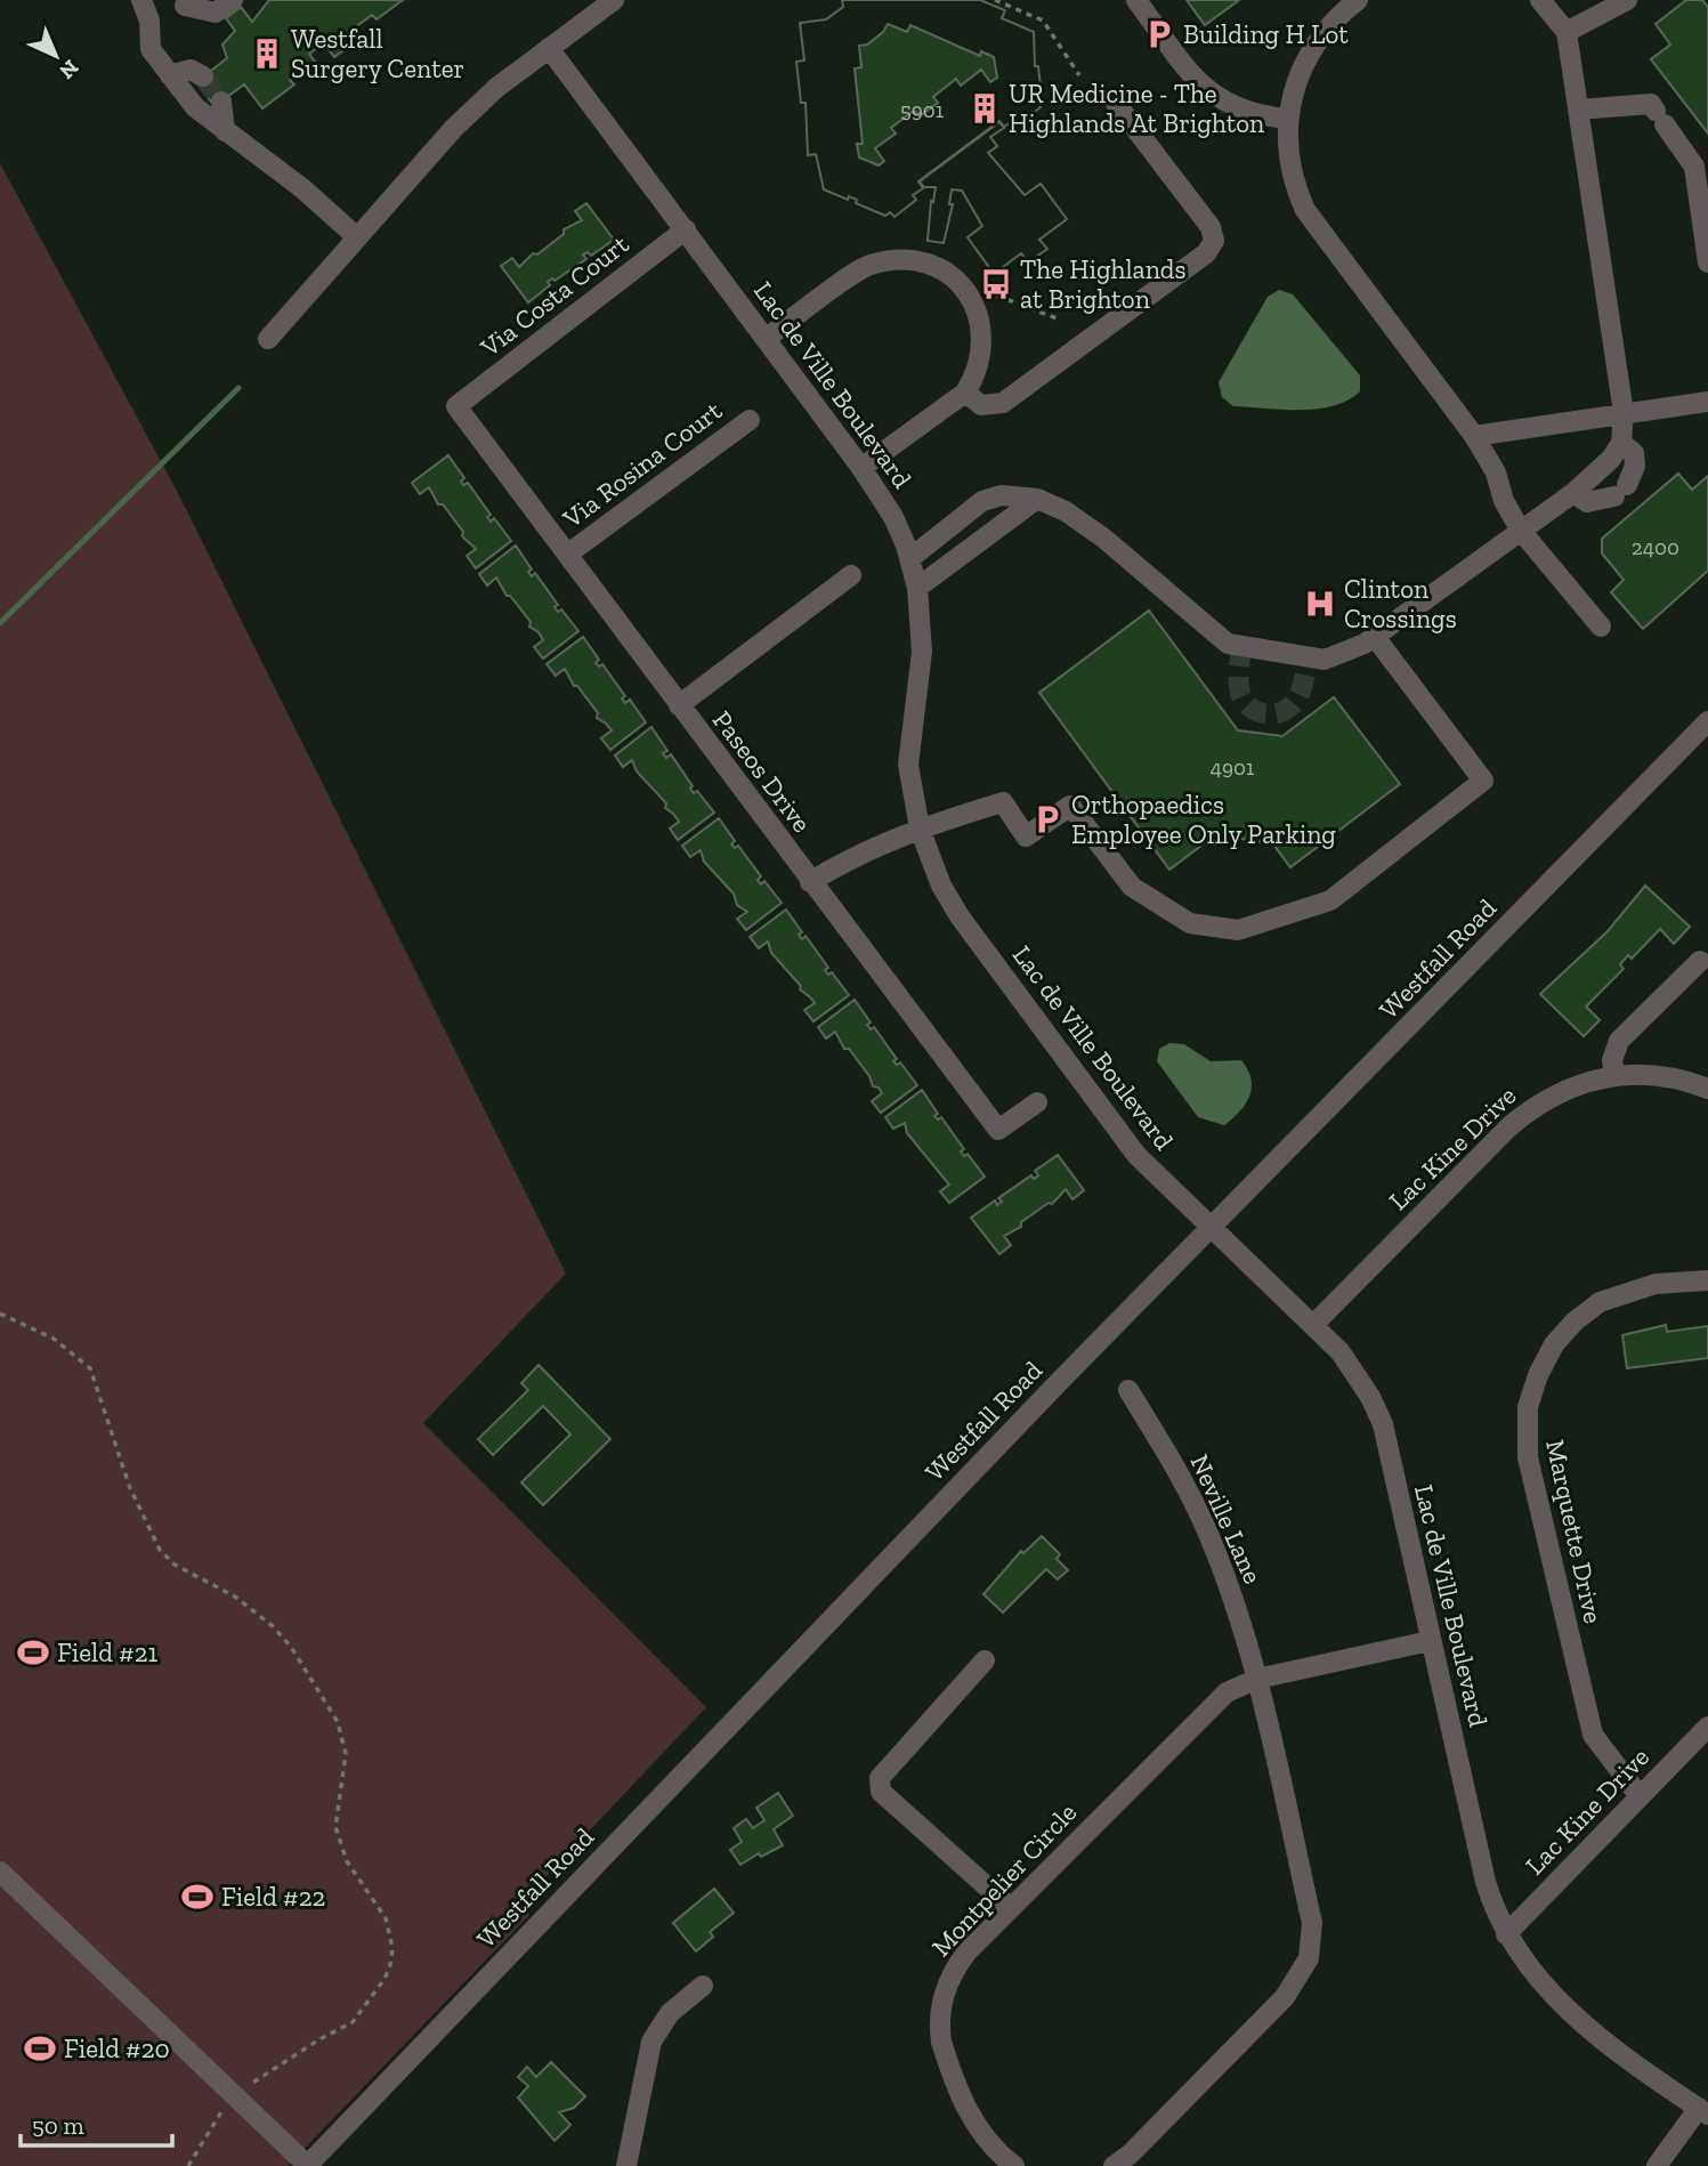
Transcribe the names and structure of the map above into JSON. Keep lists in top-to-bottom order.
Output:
{
  "streets": {
    "street": [
      "Via Costa Court",
      "Lac de Ville Boulevard",
      "Via Rosina Court",
      "Paseos Drive",
      "Westfall Road",
      "Lac Kine Drive",
      "Neville Lane",
      "Marquette Drive",
      "Montpelier Circle"
    ]
  },
  "crossings": [
    ["Via Costa Court", "Lac de Ville Boulevard"],
    ["Via Costa Court", "Paseos Drive"],
    ["Lac de Ville Boulevard", "Westfall Road"],
    ["Lac de Ville Boulevard", "Lac Kine Drive"],
    ["Lac de Ville Boulevard", "Montpelier Circle"],
    ["Via Rosina Court", "Paseos Drive"],
    ["Lac Kine Drive", "Marquette Drive"],
    ["Neville Lane", "Montpelier Circle"]
  ],
  "places": {
    "parking": ["Building H Lot", "Orthopaedics Employee Only Parking"],
    "building": ["Westfall Surgery Center", "UR Medicine - The Highlands At Brighton"],
    "bus stop": ["The Highlands at Brighton"],
    "hospital": ["Clinton Crossings"],
    "sports": ["Field #21", "Field #22", "Field #20"]
  },
  "house_numbers": ["5901", "2400", "4901"],
  "scale_bar": "50 m",
  "north": "bottom right"
}
